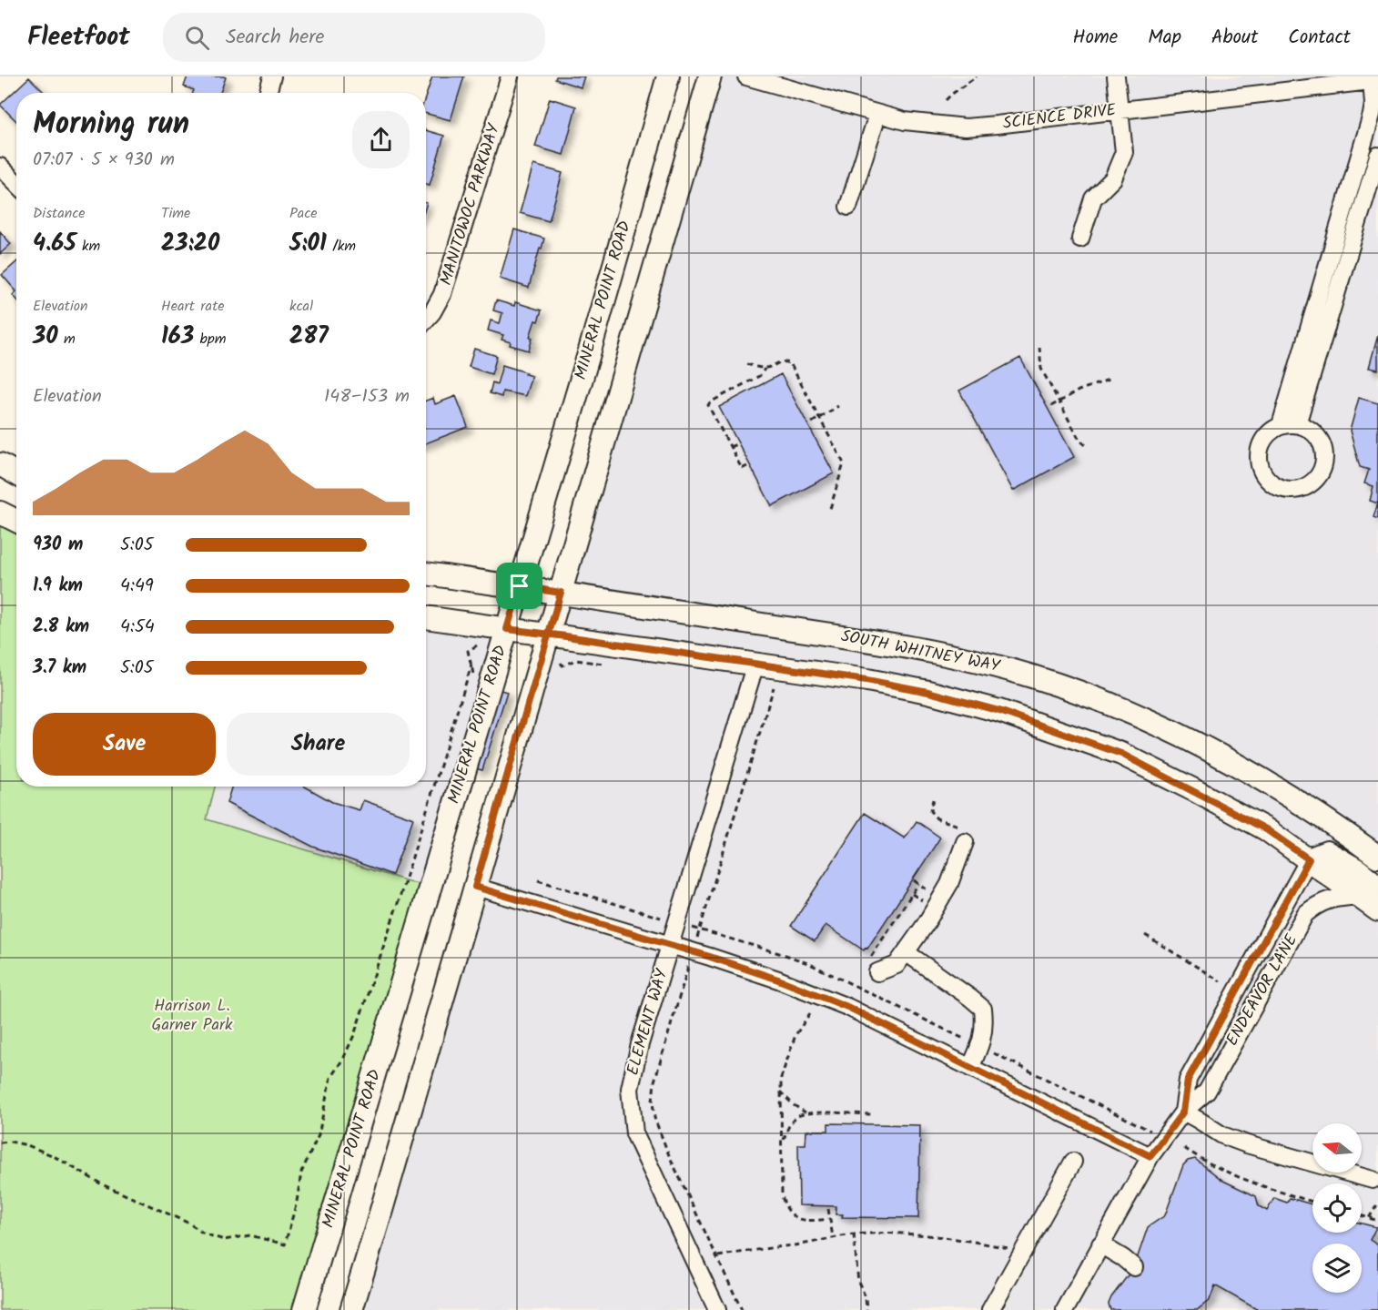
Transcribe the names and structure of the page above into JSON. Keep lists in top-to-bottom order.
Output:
{
  "streets": {
    "main road": ["MINERAL POINT ROAD", "SOUTH WHITNEY WAY"],
    "street": [
      "SCIENCE DRIVE",
      "MANITOWOC PARKWAY",
      "ENDEAVOR LANE",
      "ELEMENT WAY"
    ]
  },
  "crossings": [
    ["MINERAL POINT ROAD", "SOUTH WHITNEY WAY"]
  ],
  "parks": ["Harrison L. Garner Park"],
  "north": "left",
  "page": {
    "header": "Fleetfoot",
    "search": "Search here",
    "nav": [
      "Home",
      "Map",
      "About",
      "Contact"
    ],
    "heading": ["Morning run", "07:07 · 5 × 930 m"],
    "stats": [
      ["Distance", "4.65 km"],
      ["Time", "23:20"],
      ["Pace", "5:01 /km"],
      ["Elevation", "30 m"],
      ["Heart rate", "163 bpm"],
      ["kcal", "287"]
    ],
    "chart": ["Elevation", "148–153 m"],
    "list": [
      {
        "name": "930 m",
        "note": "5:05"
      },
      {
        "name": "1.9 km",
        "note": "4:49"
      },
      {
        "name": "2.8 km",
        "note": "4:54"
      },
      {
        "name": "3.7 km",
        "note": "5:05"
      }
    ],
    "buttons": ["Save", "Share"]
  }
}
